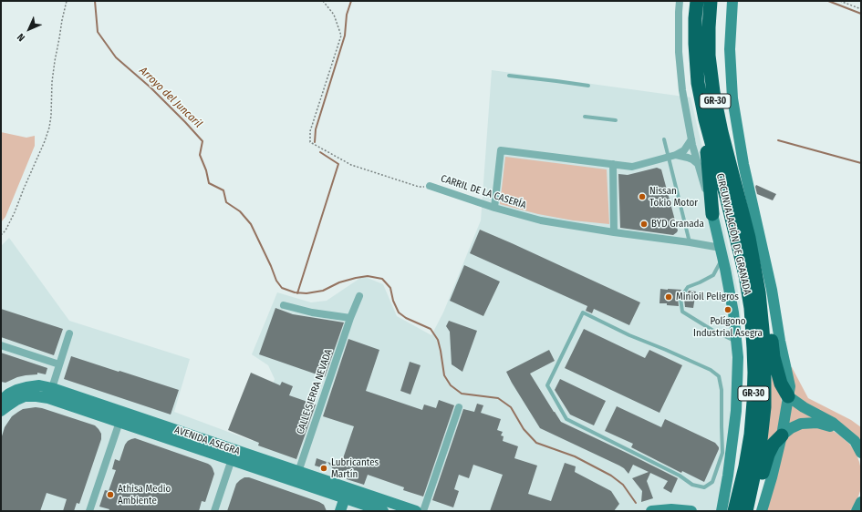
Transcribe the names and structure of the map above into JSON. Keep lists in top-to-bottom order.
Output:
{
  "streets": {
    "highway": ["GR-30", "CIRCUNVALACIÓN DE GRANADA"],
    "street": ["CARRIL DE LA CASERÍA", "CALLE SIERRA NEVADA", "AVENIDA ASEGRA"]
  },
  "crossings": [
    ["CALLE SIERRA NEVADA", "AVENIDA ASEGRA"]
  ],
  "water": ["Arroyo del Juncaril"],
  "places": [
    "Nissan Tokio Motor",
    "BYD Granada",
    "Minioil Peligros",
    "Polígono Industrial Asegra",
    "Lubricantes Martín",
    "Athisa Medio Ambiente"
  ],
  "north": "bottom left"
}
